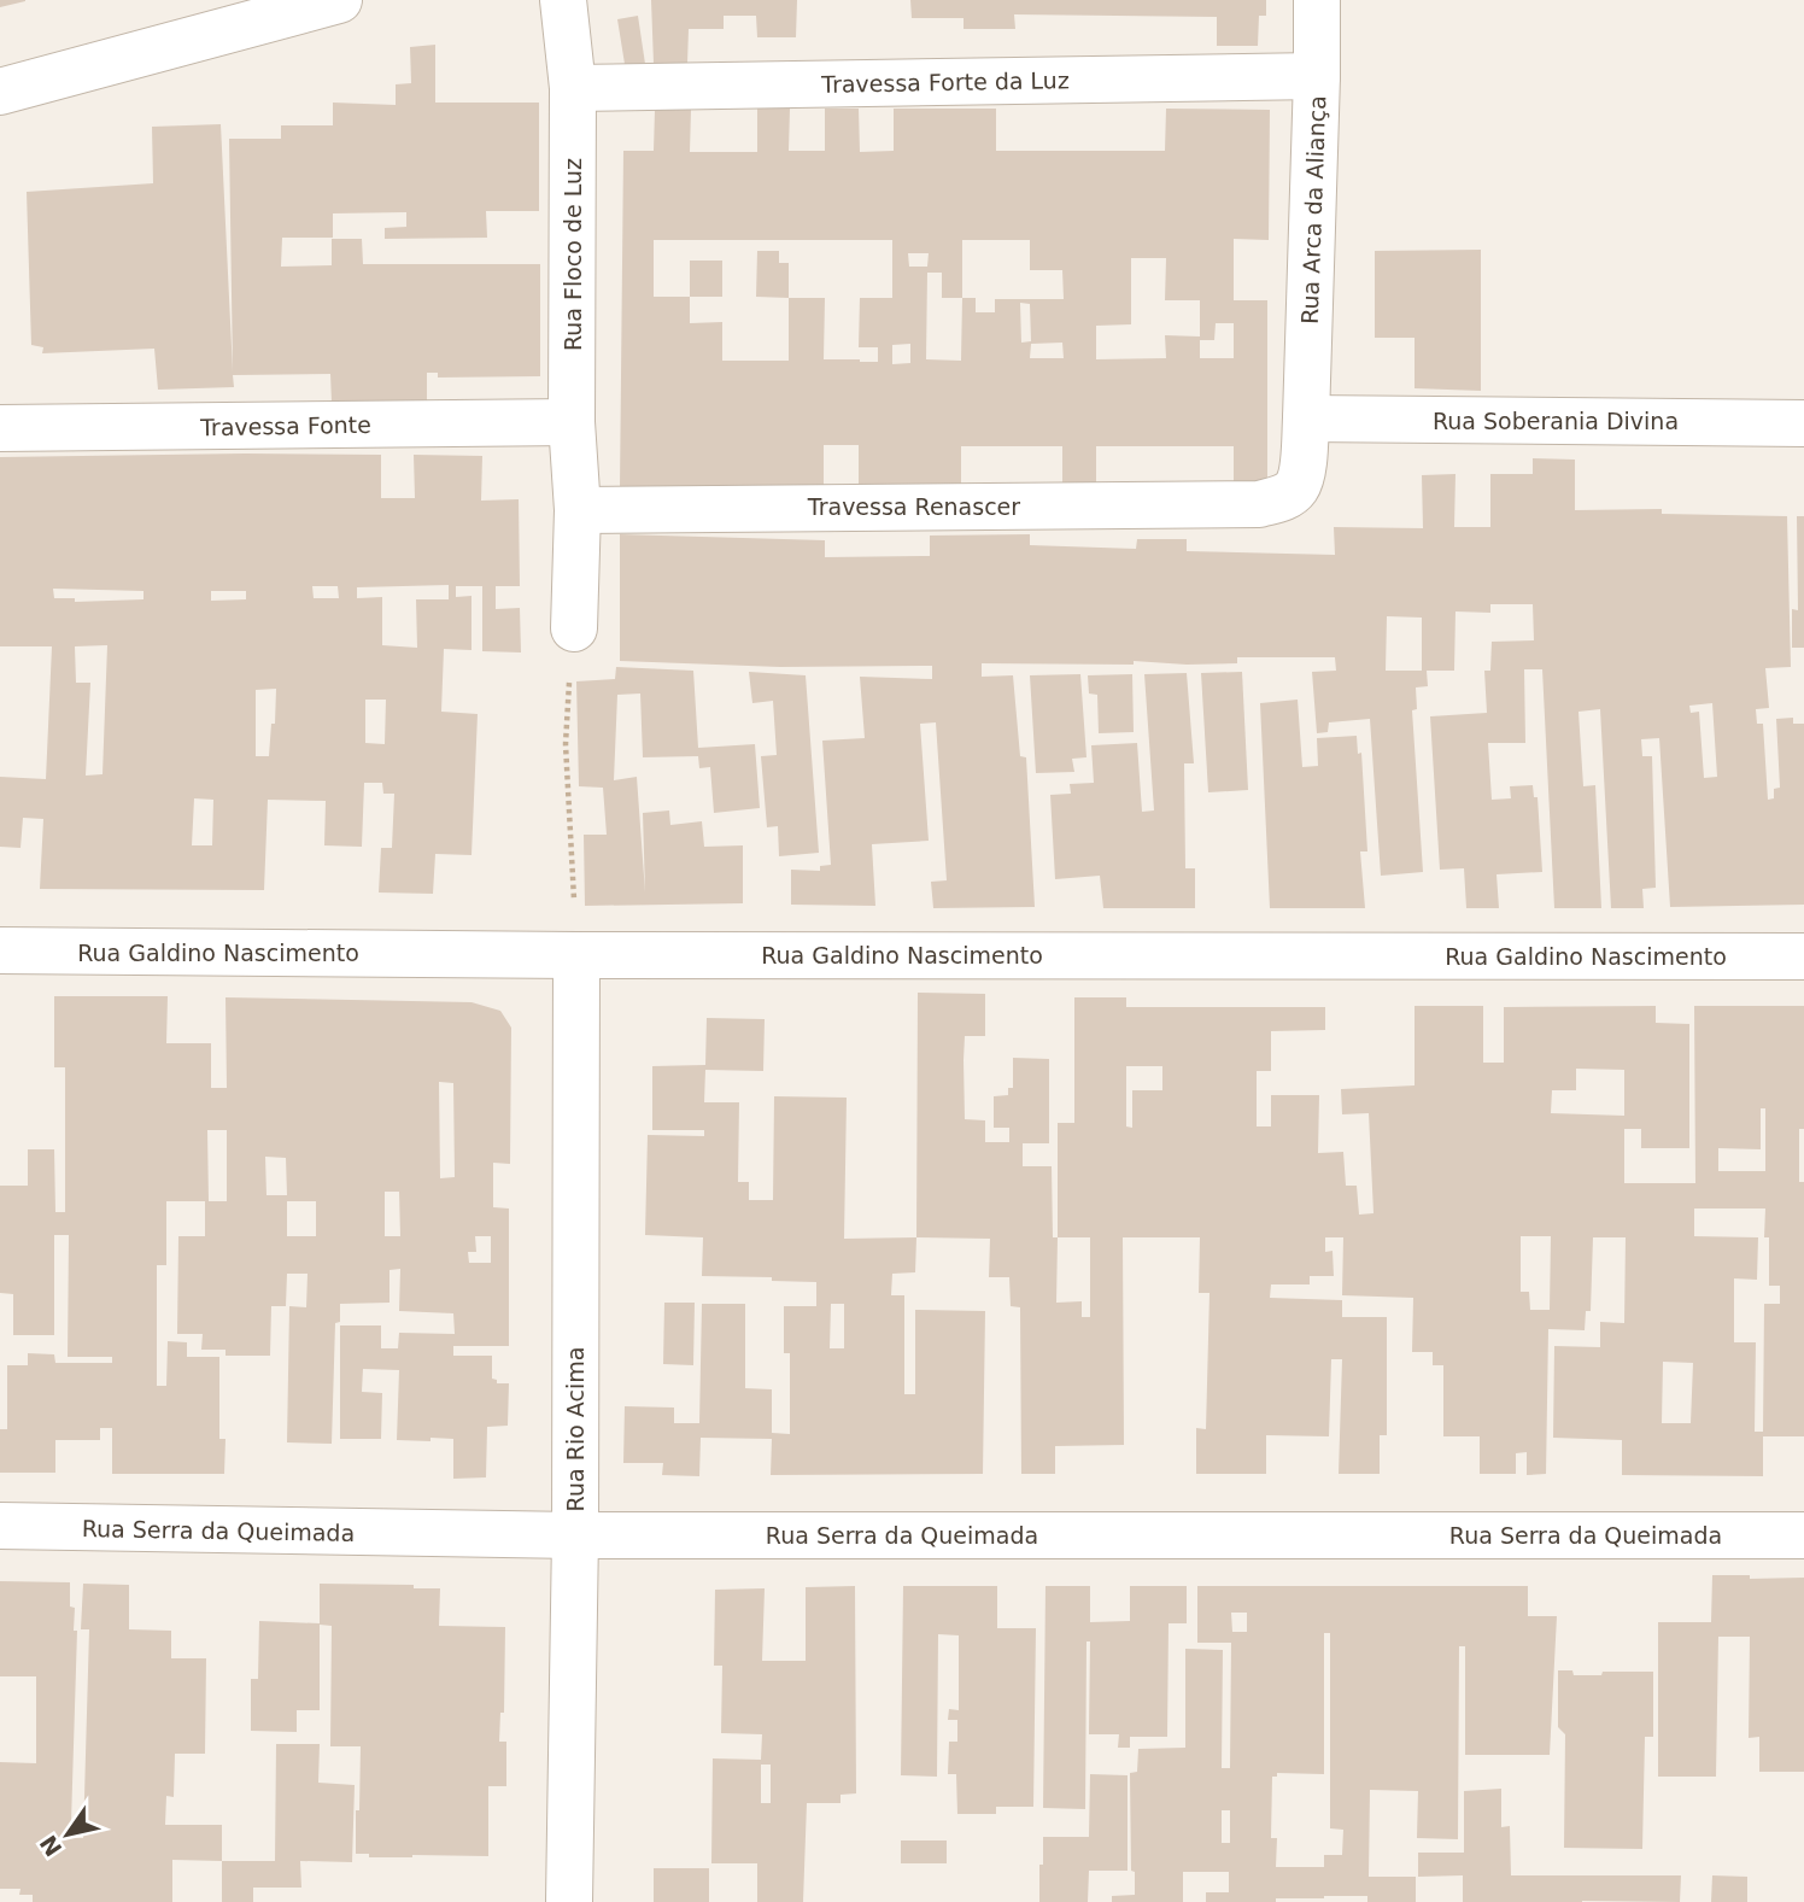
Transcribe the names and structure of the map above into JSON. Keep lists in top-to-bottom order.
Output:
{
  "streets": {
    "street": [
      "Travessa Forte da Luz",
      "Rua Arca da Aliança",
      "Rua Floco de Luz",
      "Rua Soberania Divina",
      "Travessa Fonte",
      "Travessa Renascer",
      "Rua Galdino Nascimento",
      "Rua Rio Acima",
      "Rua Serra da Queimada"
    ]
  },
  "crossings": [
    ["Travessa Forte da Luz", "Rua Arca da Aliança"],
    ["Travessa Forte da Luz", "Rua Floco de Luz"],
    ["Rua Arca da Aliança", "Rua Soberania Divina"],
    ["Rua Arca da Aliança", "Travessa Renascer"],
    ["Rua Floco de Luz", "Travessa Fonte"],
    ["Rua Floco de Luz", "Travessa Renascer"],
    ["Rua Soberania Divina", "Travessa Renascer"],
    ["Rua Galdino Nascimento", "Rua Rio Acima"],
    ["Rua Rio Acima", "Rua Serra da Queimada"]
  ],
  "north": "bottom left"
}
